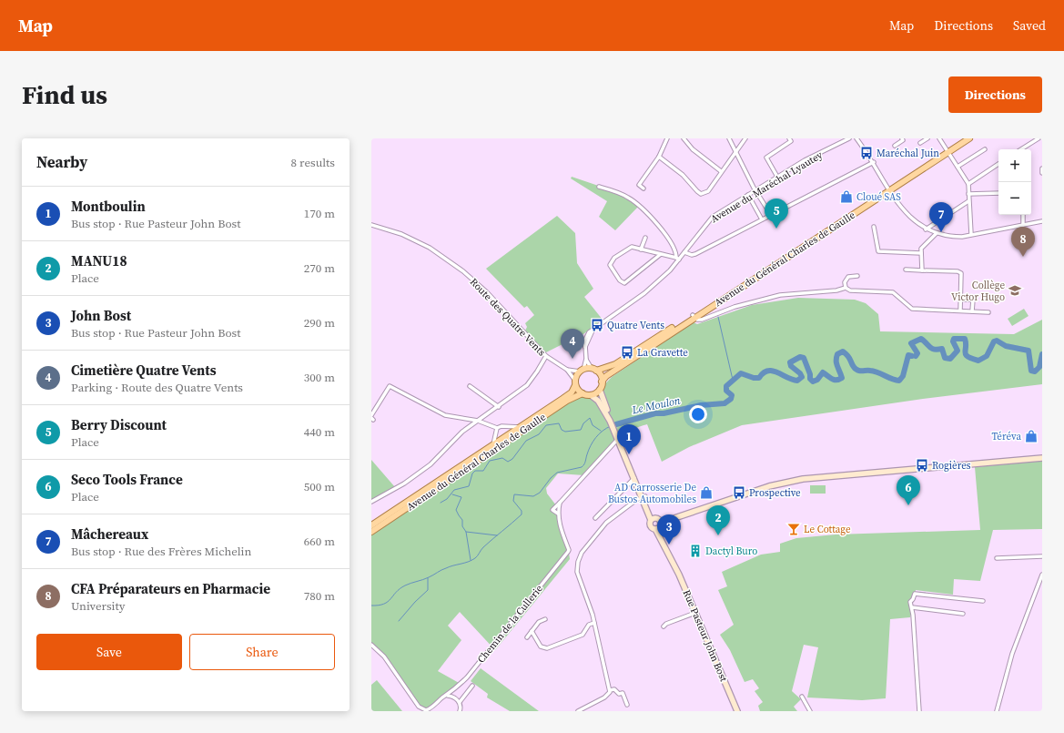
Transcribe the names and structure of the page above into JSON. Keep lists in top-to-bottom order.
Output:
{
  "streets": {
    "main road": ["Avenue du Général Charles de Gaulle", "Rue Pasteur John Bost"],
    "street": ["Avenue du Maréchal Lyautey", "Route des Quatre Vents", "Chemin de la Cullerie"]
  },
  "crossings": [
    ["Avenue du Maréchal Lyautey", "Avenue du Général Charles de Gaulle"]
  ],
  "water": ["Le Moulon"],
  "places": {
    "bus stop": [
      "Maréchal Juin",
      "Quatre Vents",
      "La Gravette",
      "Rogières",
      "Prospective"
    ],
    "shop": ["Cloué SAS", "Téréva", "AD Carrosserie De Bustos Automobiles"],
    "school or university": ["Collège Victor Hugo"],
    "bar": ["Le Cottage"],
    "building": ["Dactyl Buro"]
  },
  "page": {
    "header": "Map",
    "nav": ["Map", "Directions", "Saved"],
    "buttons": [
      "Directions",
      ["Save", "Share"]
    ],
    "title": "Find us",
    "heading": ["Nearby", "8 results"],
    "map_buttons": ["+", "−"],
    "list": [
      {
        "mark": "1",
        "name": "Montboulin",
        "note": "Bus stop · Rue Pasteur John Bost",
        "value": "170 m"
      },
      {
        "mark": "2",
        "name": "MANU18",
        "note": "Place",
        "value": "270 m"
      },
      {
        "mark": "3",
        "name": "John Bost",
        "note": "Bus stop · Rue Pasteur John Bost",
        "value": "290 m"
      },
      {
        "mark": "4",
        "name": "Cimetière Quatre Vents",
        "note": "Parking · Route des Quatre Vents",
        "value": "300 m"
      },
      {
        "mark": "5",
        "name": "Berry Discount",
        "note": "Place",
        "value": "440 m"
      },
      {
        "mark": "6",
        "name": "Seco Tools France",
        "note": "Place",
        "value": "500 m"
      },
      {
        "mark": "7",
        "name": "Mâchereaux",
        "note": "Bus stop · Rue des Frères Michelin",
        "value": "660 m"
      },
      {
        "mark": "8",
        "name": "CFA Préparateurs en Pharmacie",
        "note": "University",
        "value": "780 m"
      }
    ],
    "pins": [
      "5",
      "7",
      "8",
      "4",
      "1",
      "6",
      "2",
      "3"
    ]
  }
}
